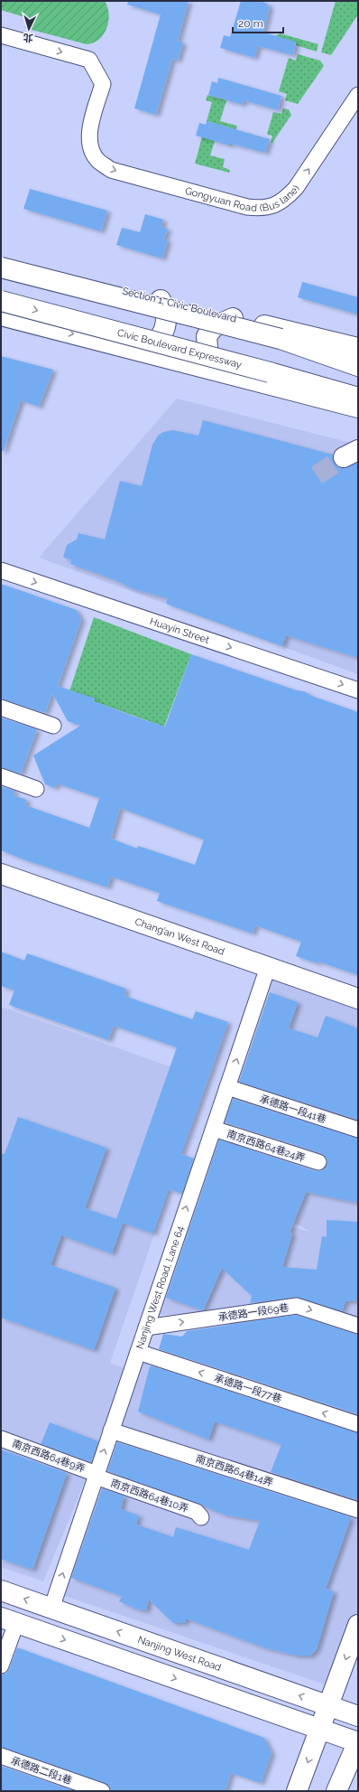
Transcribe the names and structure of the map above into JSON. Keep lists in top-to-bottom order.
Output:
{
  "streets": {
    "main road": [
      "Section 1, Civic Boulevard",
      "Civic Boulevard Expressway",
      "Chang’an West Road",
      "Nanjing West Road"
    ],
    "street": [
      "Gongyuan Road (Bus lane)",
      "Huayin Street",
      "承德路一段41巷",
      "南京西路64巷24弄",
      "Nanjing West Road, Lane 64",
      "承德路一段69巷",
      "承德路一段77巷",
      "南京西路64巷9弄",
      "南京西路64巷14弄",
      "南京西路64巷10弄",
      "承德路二段1巷"
    ]
  },
  "crossings": [
    ["Chang’an West Road", "Nanjing West Road, Lane 64"],
    ["承德路一段41巷", "Nanjing West Road, Lane 64"],
    ["南京西路64巷24弄", "Nanjing West Road, Lane 64"],
    ["Nanjing West Road, Lane 64", "承德路一段69巷"],
    ["Nanjing West Road, Lane 64", "承德路一段77巷"],
    ["Nanjing West Road, Lane 64", "南京西路64巷9弄"],
    ["Nanjing West Road, Lane 64", "南京西路64巷14弄"],
    ["Nanjing West Road, Lane 64", "南京西路64巷10弄"],
    ["Nanjing West Road, Lane 64", "Nanjing West Road"],
    ["南京西路64巷9弄", "南京西路64巷10弄"]
  ],
  "one_way": [
    "Huayin Street",
    "Nanjing West Road, Lane 64",
    "承德路一段69巷",
    "承德路一段77巷"
  ],
  "scale_bar": "20 m",
  "north": "bottom"
}
